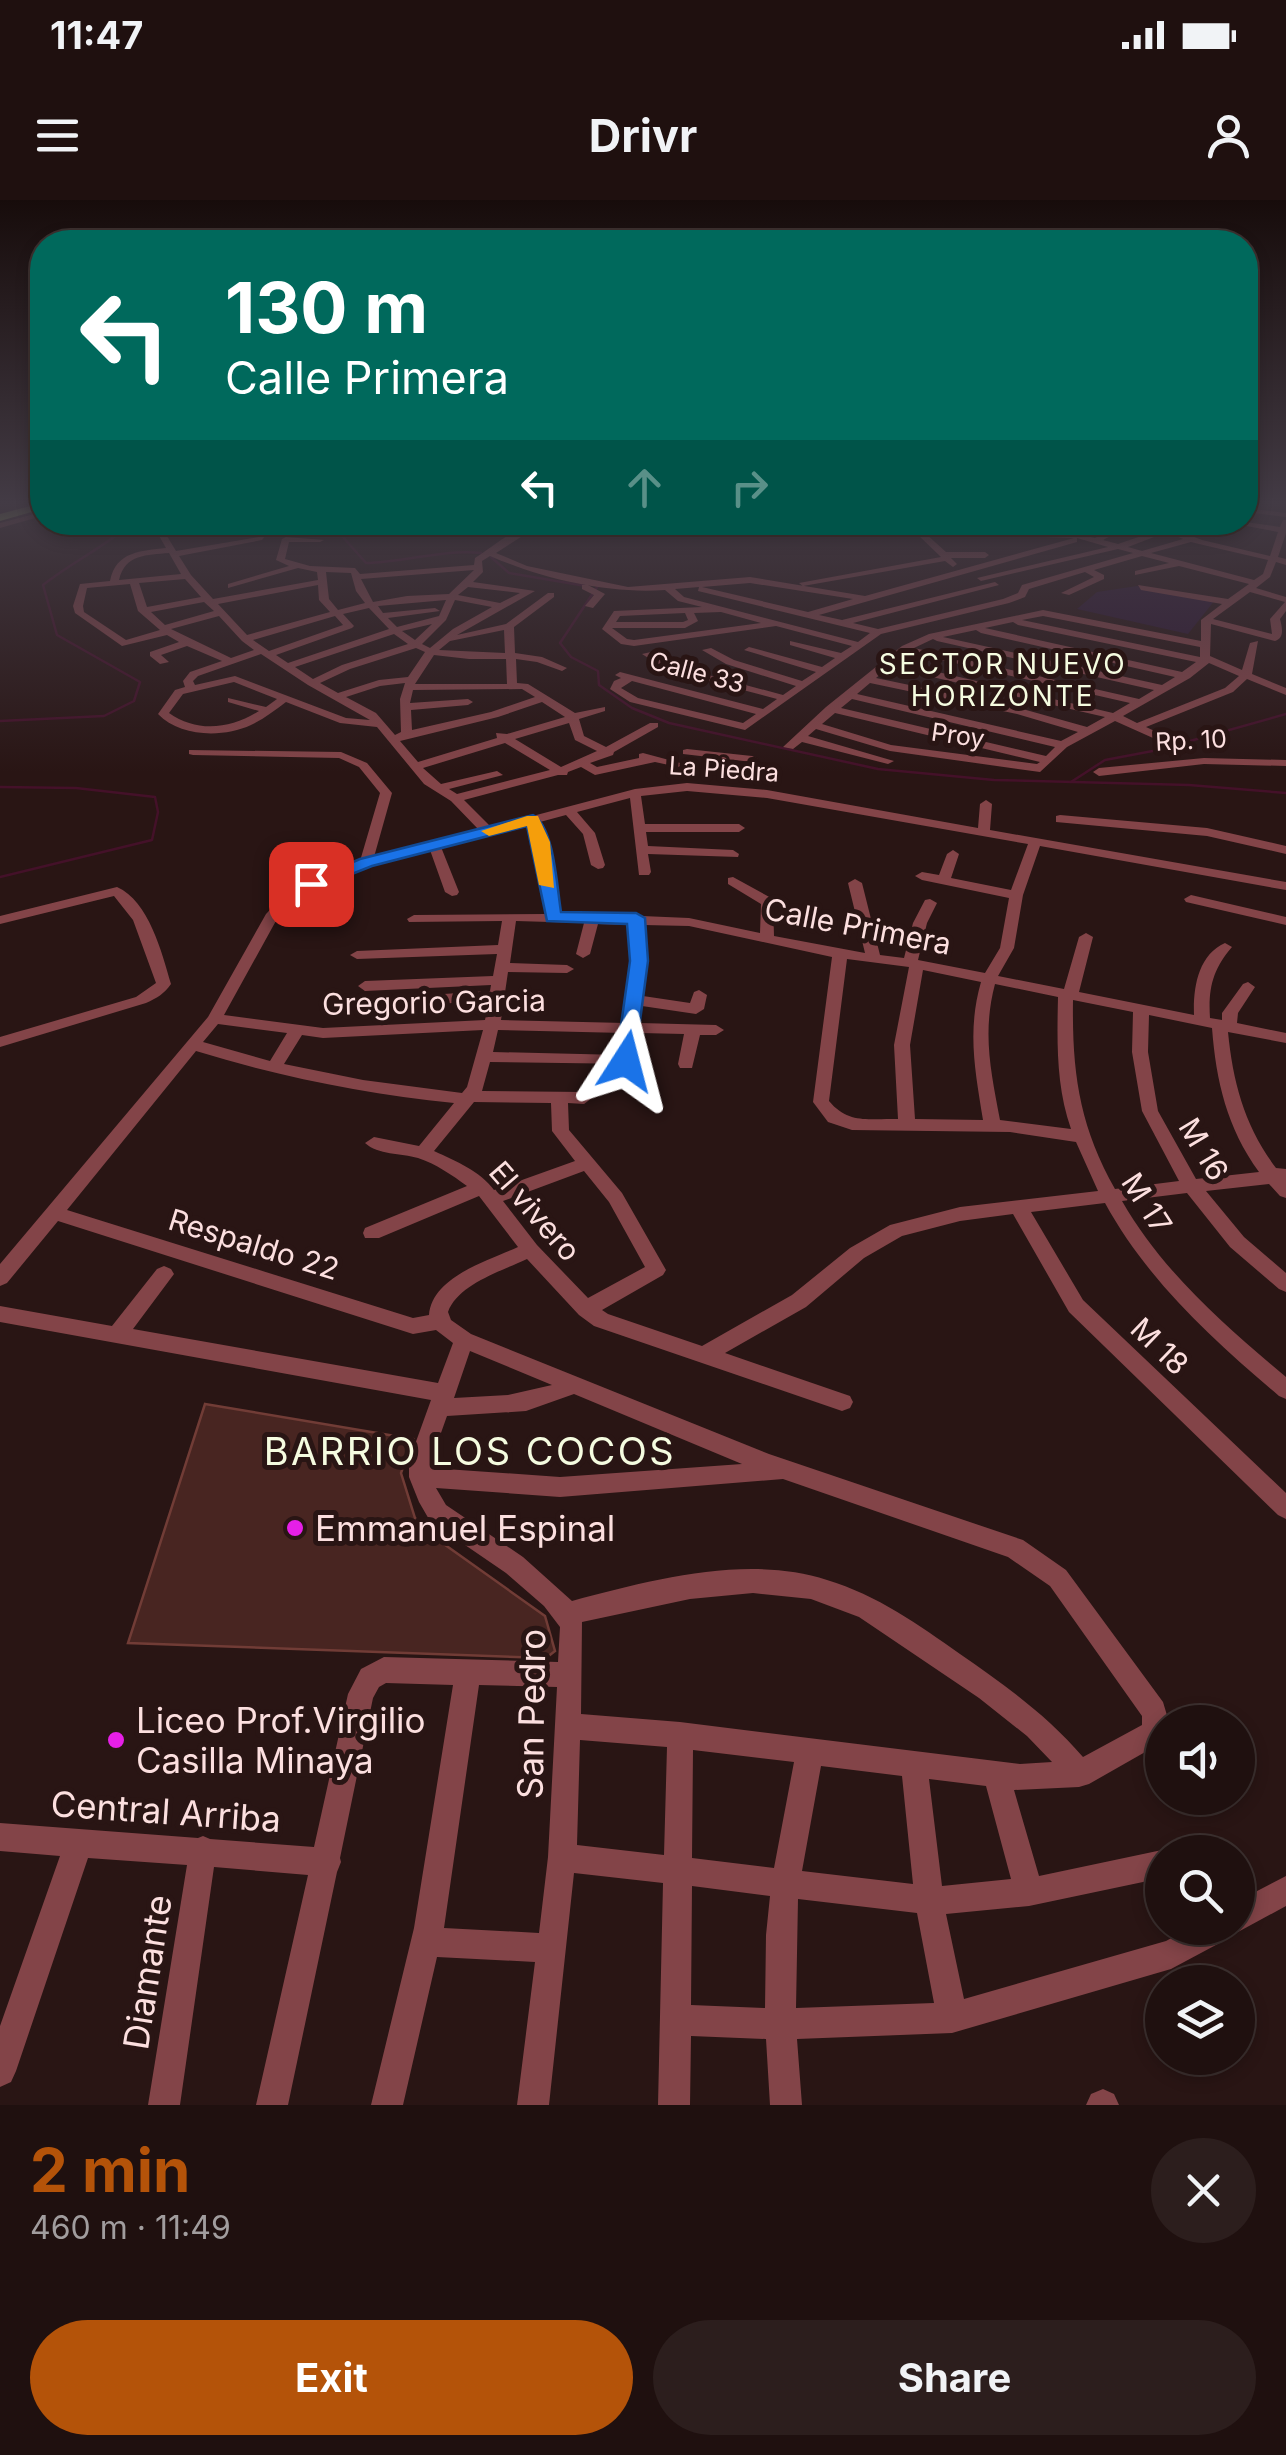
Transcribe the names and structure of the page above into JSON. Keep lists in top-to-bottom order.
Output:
{
  "streets": {
    "street": [
      "Calle 33",
      "Proy",
      "Rp. 10",
      "La Piedra",
      "Calle Primera",
      "Gregorio Garcia",
      "M 16",
      "M 17",
      "El vivero",
      "Respaldo 22",
      "M 18",
      "San Pedro",
      "Central Arriba",
      "Diamante"
    ]
  },
  "crossings": [
    ["La Piedra", "Gregorio Garcia"],
    ["La Piedra", "Respaldo 22"],
    ["Calle Primera", "M 16"],
    ["Calle Primera", "M 17"],
    ["Central Arriba", "Diamante"]
  ],
  "districts": ["SECTOR NUEVO HORIZONTE", "BARRIO LOS COCOS"],
  "places": ["Emmanuel Espinal", "Liceo Prof.Virgilio Casilla Minaya"],
  "page": {
    "status": "11:47",
    "header": "Drivr",
    "turn": ["130 m", "Calle Primera"],
    "heading": ["2 min", "460 m · 11:49"],
    "buttons": ["Exit", "Share"]
  }
}
